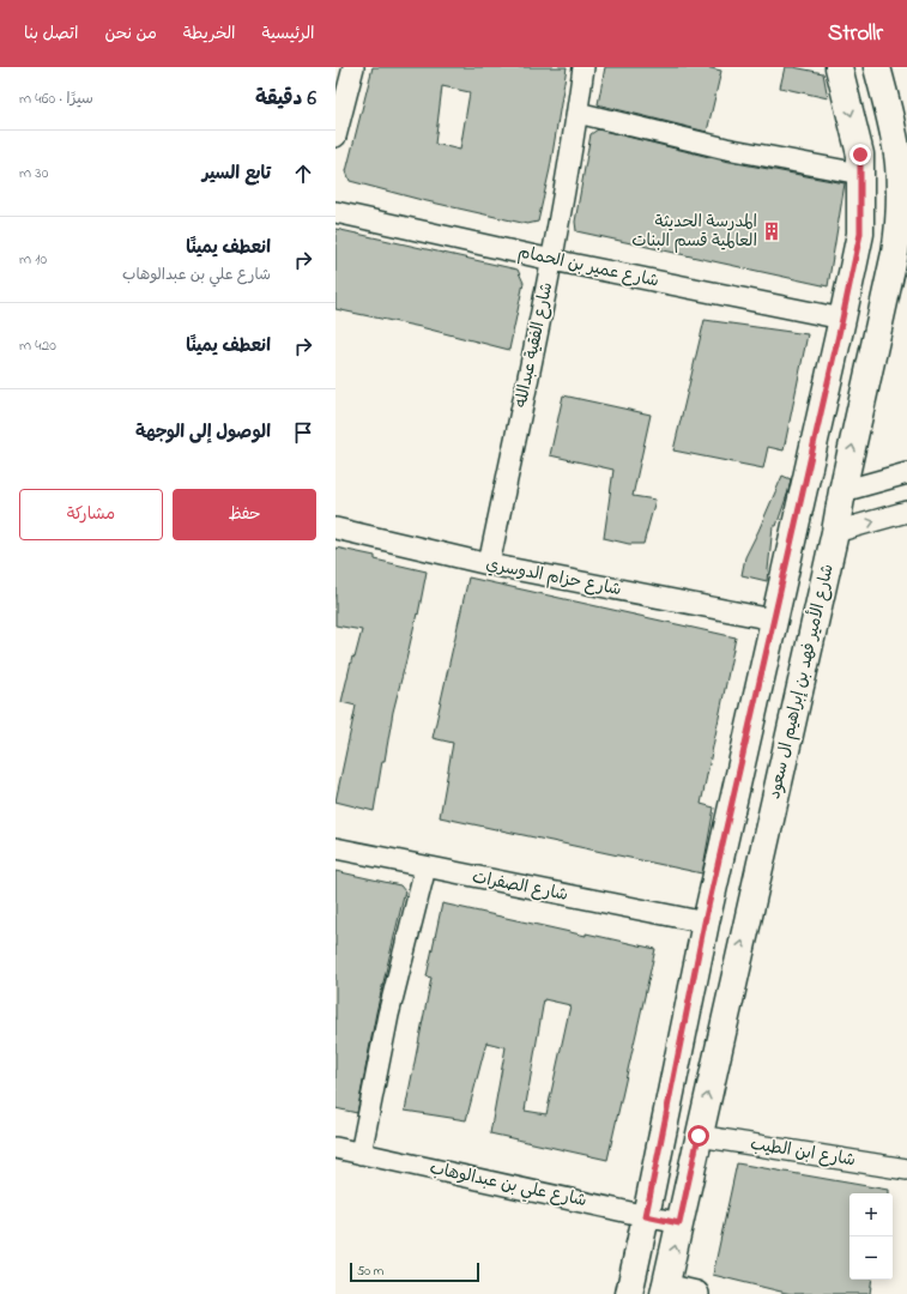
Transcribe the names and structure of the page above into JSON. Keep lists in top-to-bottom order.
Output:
{
  "streets": {
    "main road": ["شارع الأمير فهد بن إبراهيم ال سعود"],
    "street": [
      "شارع عمير بن الحمام",
      "شارع الفقية عبدالله",
      "شارع حزام الدوسري",
      "شارع الصفرات",
      "شارع ابن الطيب",
      "شارع علي بن عبدالوهاب"
    ]
  },
  "crossings": [
    ["شارع عمير بن الحمام", "شارع الفقية عبدالله"],
    ["شارع الفقية عبدالله", "شارع حزام الدوسري"],
    ["شارع الأمير فهد بن إبراهيم ال سعود", "شارع ابن الطيب"],
    ["شارع الأمير فهد بن إبراهيم ال سعود", "شارع علي بن عبدالوهاب"]
  ],
  "places": {
    "building": ["المدرسة الحديثة العالمية قسم البنات"]
  },
  "scale_bar": "50 m",
  "page": {
    "header": "Strollr",
    "nav": [
      "الرئيسية",
      "الخريطة",
      "من نحن",
      "اتصل بنا"
    ],
    "heading": ["6 دقيقة", "سيرًا · 460 m"],
    "list": [
      ["تابع السير", "30 m"],
      ["انعطف يمينًا", "شارع علي بن عبدالوهاب", "10 m"],
      ["انعطف يمينًا", "420 m"],
      "الوصول إلى الوجهة"
    ],
    "buttons": ["حفظ", "مشاركة"],
    "map_buttons": ["+", "−"],
    "scale": "50 m"
  }
}
